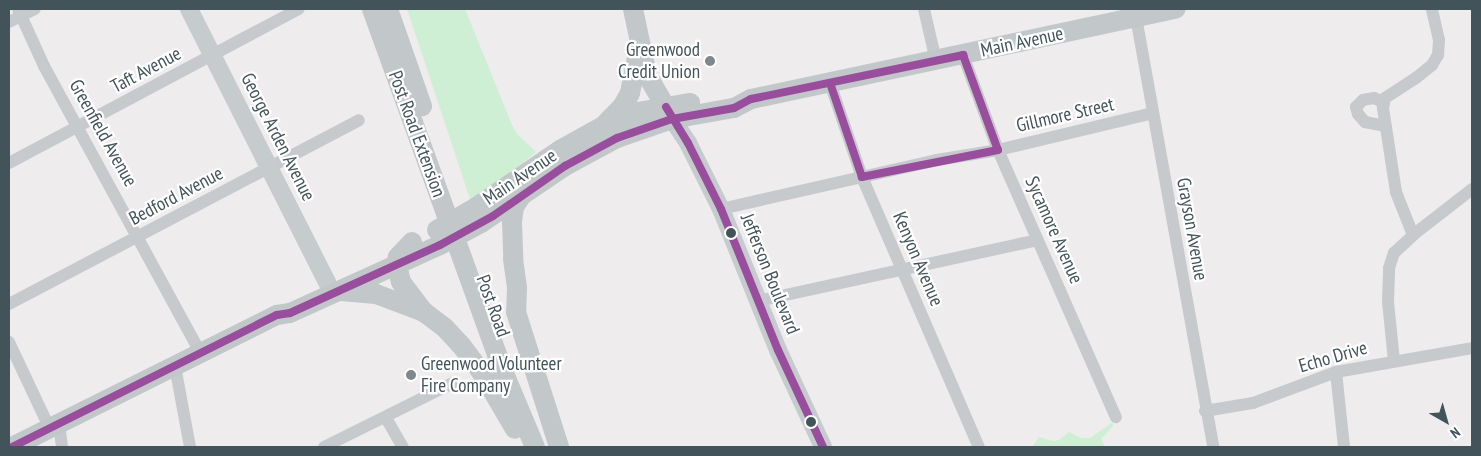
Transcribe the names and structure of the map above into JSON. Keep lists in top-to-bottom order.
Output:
{
  "streets": {
    "main road": [
      "Main Avenue",
      "Post Road Extension",
      "George Arden Avenue",
      "Jefferson Boulevard",
      "Post Road"
    ],
    "street": [
      "Taft Avenue",
      "Gillmore Street",
      "Greenfield Avenue",
      "Bedford Avenue",
      "Grayson Avenue",
      "Sycamore Avenue",
      "Kenyon Avenue",
      "Echo Drive"
    ]
  },
  "crossings": [
    ["Main Avenue", "Greenfield Avenue"],
    ["Main Avenue", "George Arden Avenue"],
    ["Main Avenue", "Grayson Avenue"],
    ["Main Avenue", "Sycamore Avenue"],
    ["Main Avenue", "Kenyon Avenue"],
    ["Main Avenue", "Jefferson Boulevard"],
    ["Taft Avenue", "Greenfield Avenue"],
    ["Taft Avenue", "George Arden Avenue"],
    ["Gillmore Street", "Grayson Avenue"],
    ["Gillmore Street", "Sycamore Avenue"],
    ["Gillmore Street", "Kenyon Avenue"],
    ["Gillmore Street", "Jefferson Boulevard"],
    ["Greenfield Avenue", "Bedford Avenue"],
    ["Post Road Extension", "Post Road"],
    ["George Arden Avenue", "Bedford Avenue"],
    ["Grayson Avenue", "Echo Drive"]
  ],
  "places": ["Greenwood Credit Union", "Greenwood Volunteer Fire Company"],
  "north": "bottom right"
}
